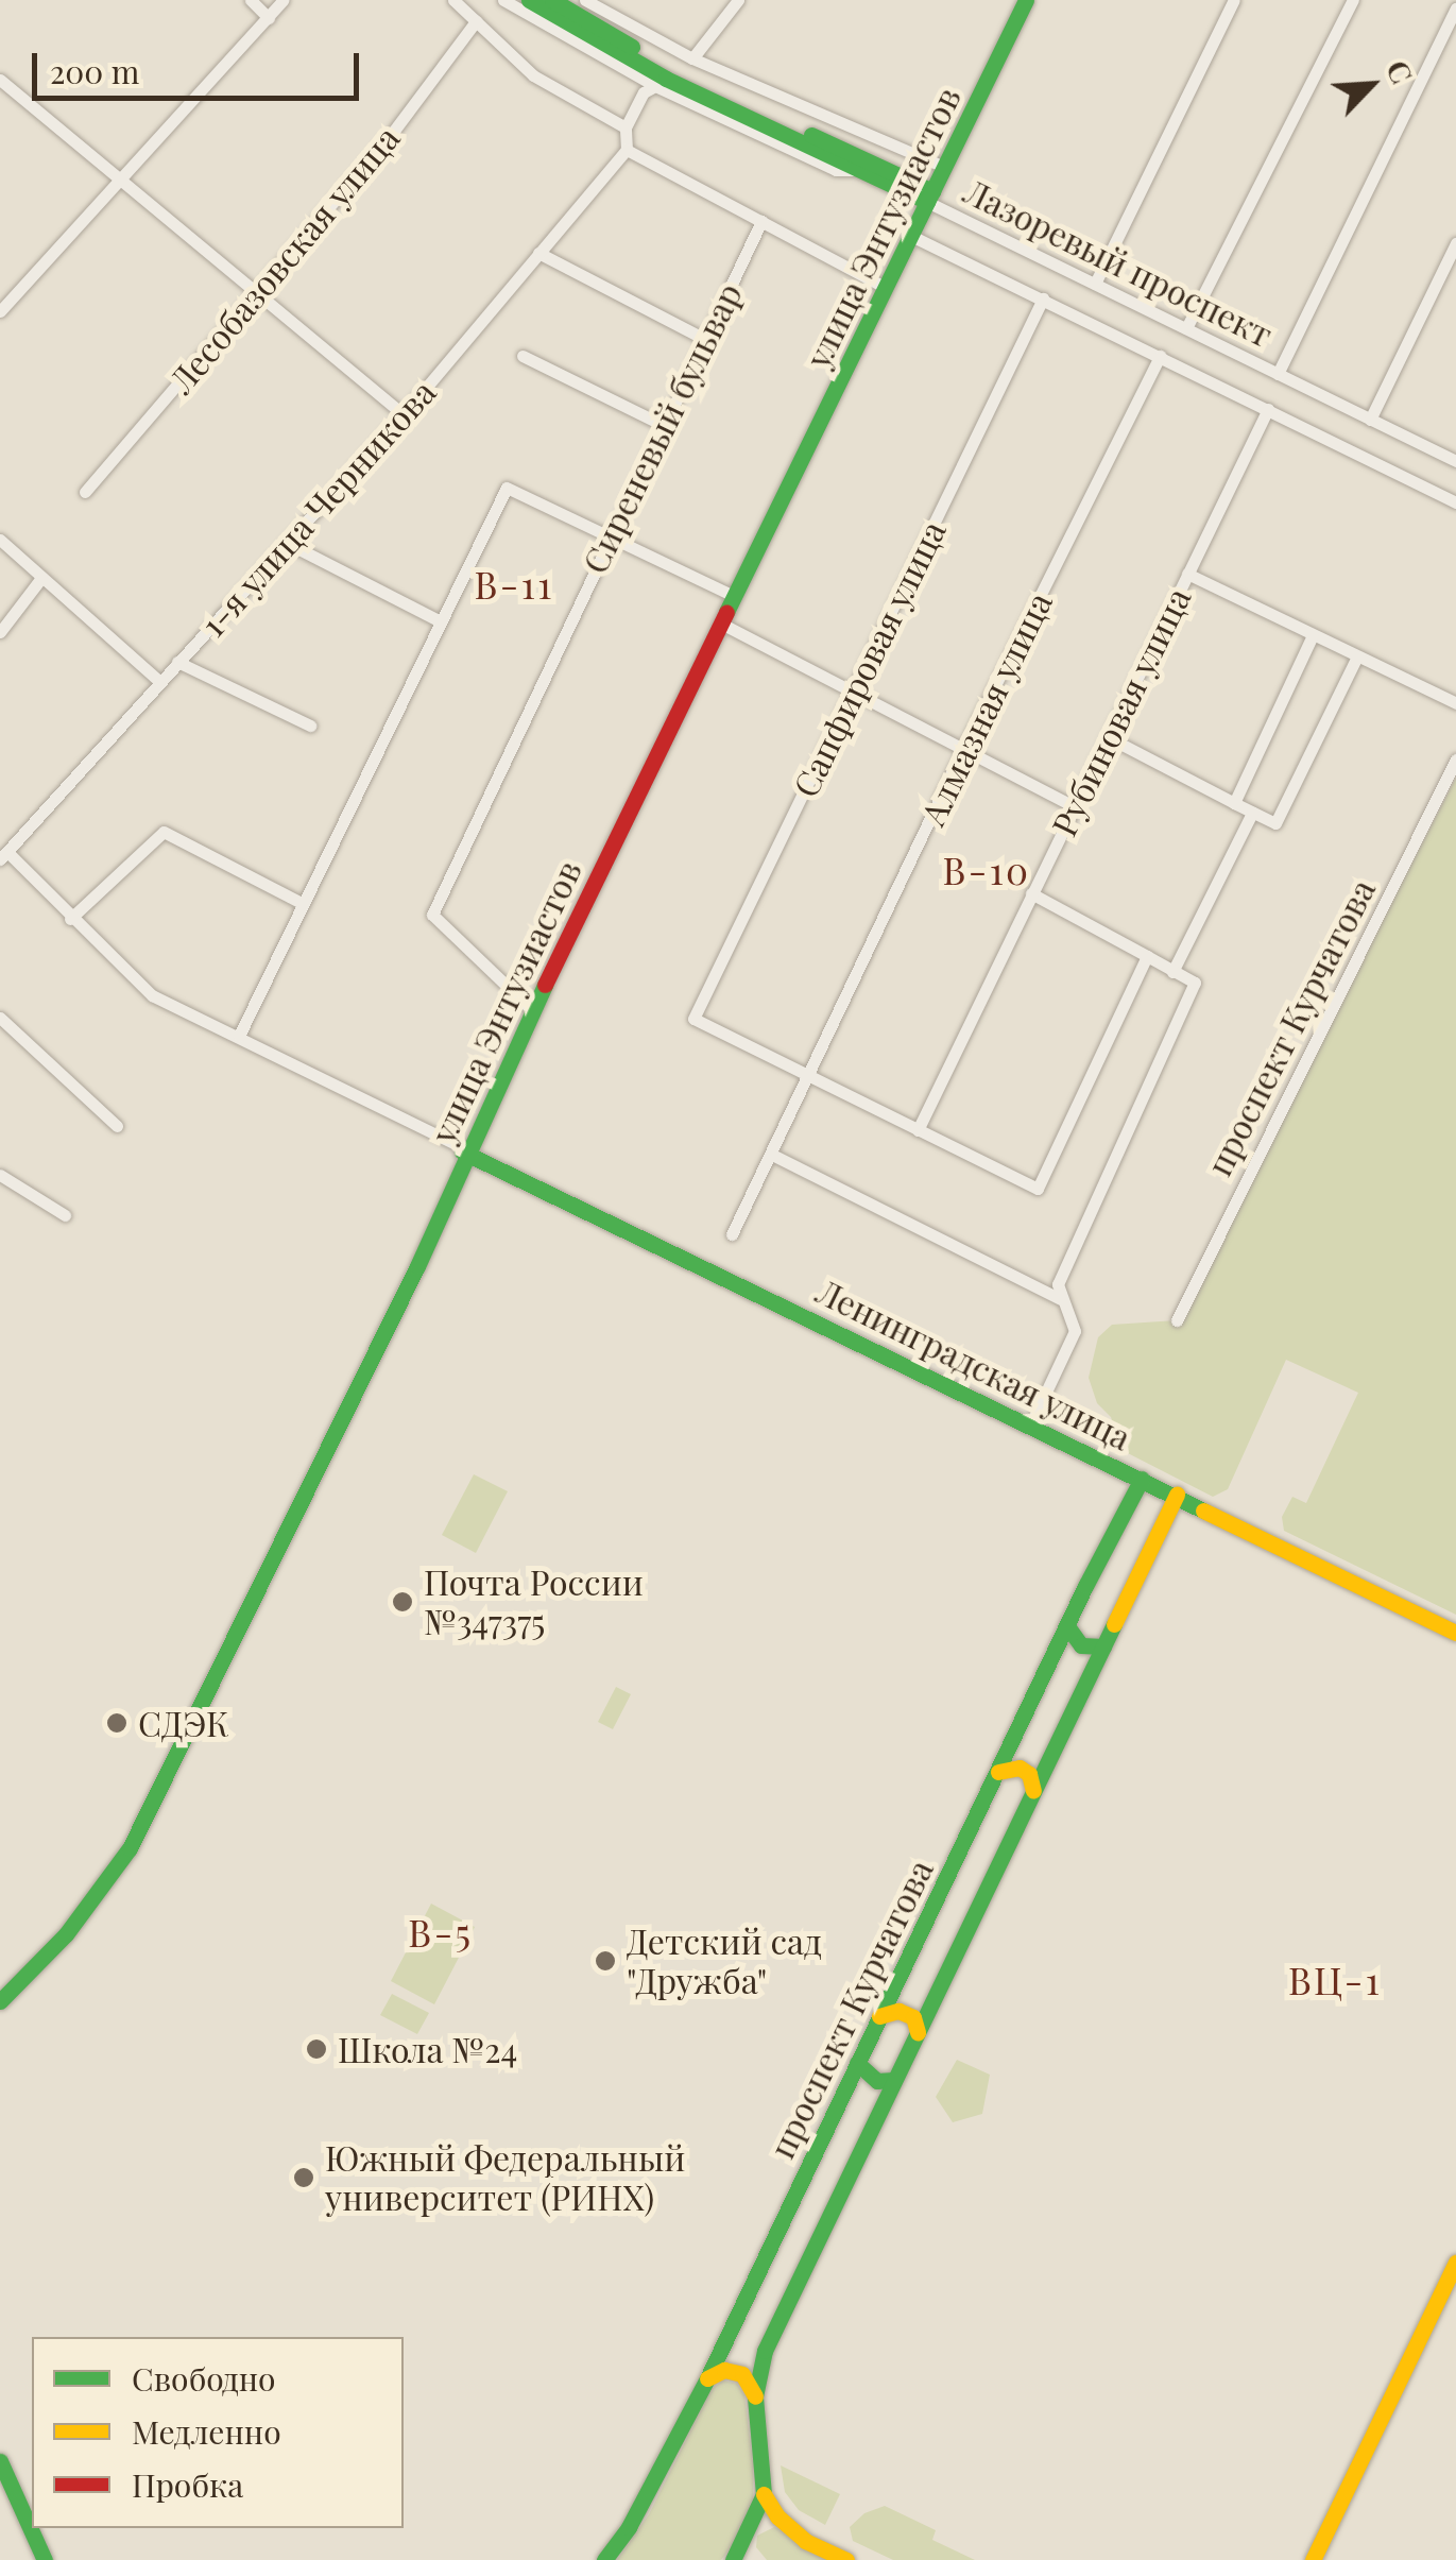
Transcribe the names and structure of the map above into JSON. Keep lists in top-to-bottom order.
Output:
{
  "streets": {
    "street": [
      "улица Энтузиастов",
      "Лесобазовская улица",
      "Лазоревый проспект",
      "Сиреневый бульвар",
      "1-я улица Черникова",
      "Сапфировая улица",
      "Алмазная улица",
      "Рубиновая улица",
      "проспект Курчатова",
      "Ленинградская улица"
    ]
  },
  "crossings": [
    ["улица Энтузиастов", "Лазоревый проспект"],
    ["улица Энтузиастов", "Сиреневый бульвар"],
    ["улица Энтузиастов", "Ленинградская улица"],
    ["Лазоревый проспект", "Сапфировая улица"],
    ["Лазоревый проспект", "Алмазная улица"],
    ["Лазоревый проспект", "Рубиновая улица"],
    ["1-я улица Черникова", "Ленинградская улица"],
    ["Сапфировая улица", "Алмазная улица"],
    ["проспект Курчатова", "Ленинградская улица"]
  ],
  "districts": [
    "В-11",
    "В-10",
    "В-5",
    "ВЦ-1"
  ],
  "places": [
    "Почта России №347375",
    "СДЭК",
    "Детский сад \"Дружба\"",
    "Школа №24",
    "Южный Федеральный университет (РИНХ)"
  ],
  "legend": ["Свободно", "Медленно", "Пробка"],
  "scale_bar": "200 m",
  "north": "top right"
}
